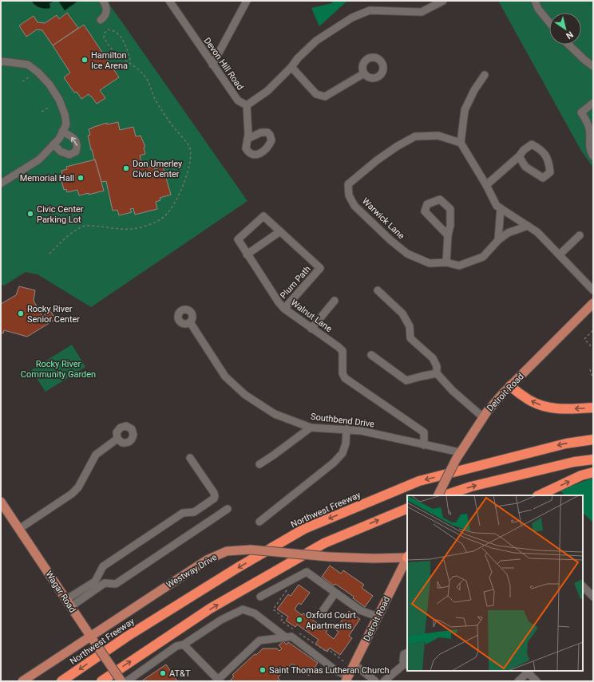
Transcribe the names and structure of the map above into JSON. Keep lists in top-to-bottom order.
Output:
{
  "streets": {
    "highway": ["Northwest Freeway"],
    "main road": ["Detroit Road", "Westway Drive", "Wagar Road"],
    "street": [
      "Devon Hill Road",
      "Warwick Lane",
      "Plum Path",
      "Walnut Lane",
      "Southbend Drive"
    ]
  },
  "crossings": [
    ["Plum Path", "Walnut Lane"],
    ["Walnut Lane", "Southbend Drive"],
    ["Detroit Road", "Southbend Drive"],
    ["Westway Drive", "Wagar Road"]
  ],
  "parks": ["Rocky River Community Garden"],
  "places": [
    "Hamilton Ice Arena",
    "Don Umerley Civic Center",
    "Memorial Hall",
    "Civic Center Parking Lot",
    "Rocky River Senior Center",
    "Oxford Court Apartments",
    "Saint Thomas Lutheran Church",
    "AT&T"
  ],
  "north": "bottom right"
}
